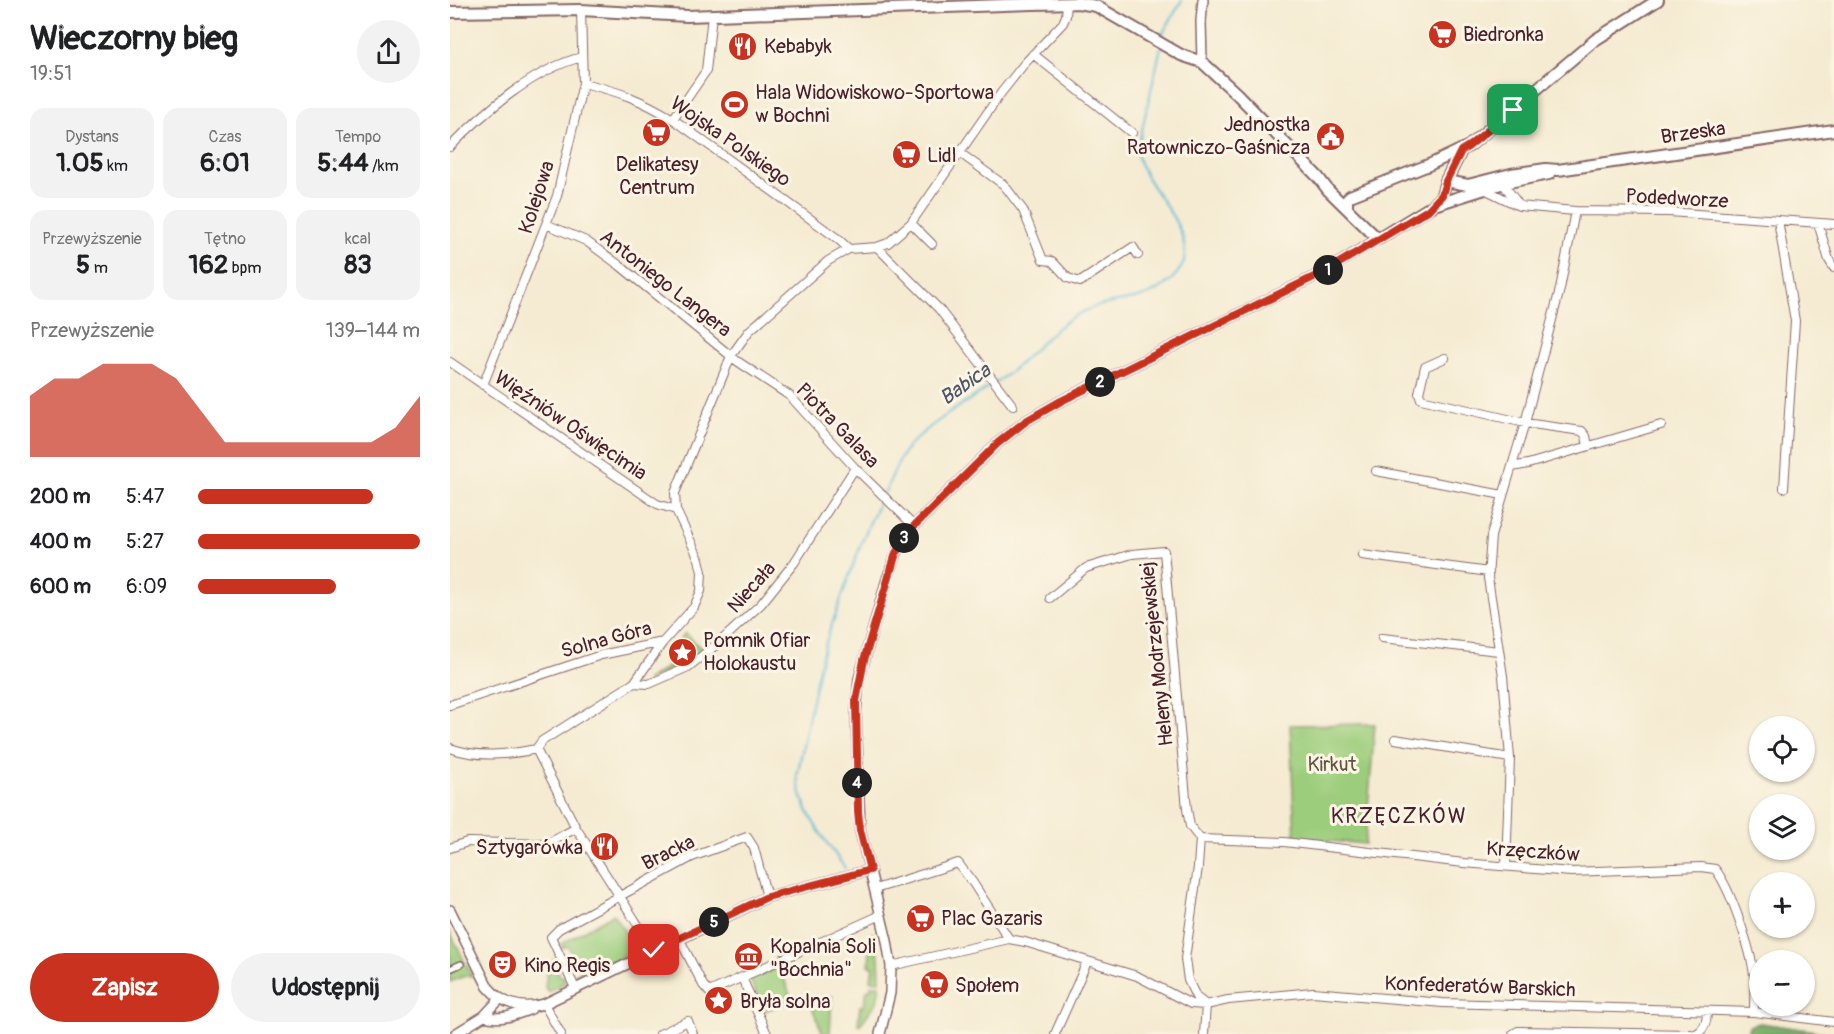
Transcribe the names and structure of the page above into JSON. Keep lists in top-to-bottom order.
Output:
{
  "streets": {
    "main road": ["Brzeska"],
    "street": [
      "Wojska Polskiego",
      "Kolejowa",
      "Podedworze",
      "Antoniego Langera",
      "Więźniów Oświęcimia",
      "Piotra Galasa",
      "Niecała",
      "Solna Góra",
      "Heleny Modrzejewskiej",
      "Krzęczków",
      "Bracka",
      "Konfederatów Barskich"
    ]
  },
  "crossings": [
    ["Brzeska", "Podedworze"],
    ["Wojska Polskiego", "Kolejowa"],
    ["Kolejowa", "Antoniego Langera"],
    ["Kolejowa", "Więźniów Oświęcimia"],
    ["Antoniego Langera", "Piotra Galasa"],
    ["Więźniów Oświęcimia", "Solna Góra"],
    ["Piotra Galasa", "Niecała"],
    ["Niecała", "Solna Góra"],
    ["Heleny Modrzejewskiej", "Krzęczków"]
  ],
  "districts": ["KRZĘCZKÓW"],
  "water": ["Babica"],
  "parks": ["Kirkut"],
  "places": {
    "supermarket": [
      "Biedronka",
      "Delikatesy Centrum",
      "Lidl",
      "Plac Gazaris",
      "Społem"
    ],
    "restaurant": ["Kebabyk", "Sztygarówka"],
    "sports": ["Hala Widowiskowo-Sportowa w Bochni"],
    "public building": ["Jednostka Ratowniczo-Gaśnicza"],
    "place": ["Pomnik Ofiar Holokaustu", "Bryła solna"],
    "museum": ["Kopalnia Soli \"Bochnia\""],
    "theatre": ["Kino Regis"]
  },
  "page": {
    "heading": ["Wieczorny bieg", "19:51"],
    "stats": [
      ["Dystans", "1.05 km"],
      ["Czas", "6:01"],
      ["Tempo", "5:44 /km"],
      ["Przewyższenie", "5 m"],
      ["Tętno", "162 bpm"],
      ["kcal", "83"]
    ],
    "pins": [
      "1",
      "2",
      "3",
      "4",
      "5"
    ],
    "chart": ["Przewyższenie", "139–144 m"],
    "list": [
      {
        "name": "200 m",
        "note": "5:47"
      },
      {
        "name": "400 m",
        "note": "5:27"
      },
      {
        "name": "600 m",
        "note": "6:09"
      }
    ],
    "map_buttons": ["+", "−"],
    "buttons": ["Zapisz", "Udostępnij"]
  }
}
